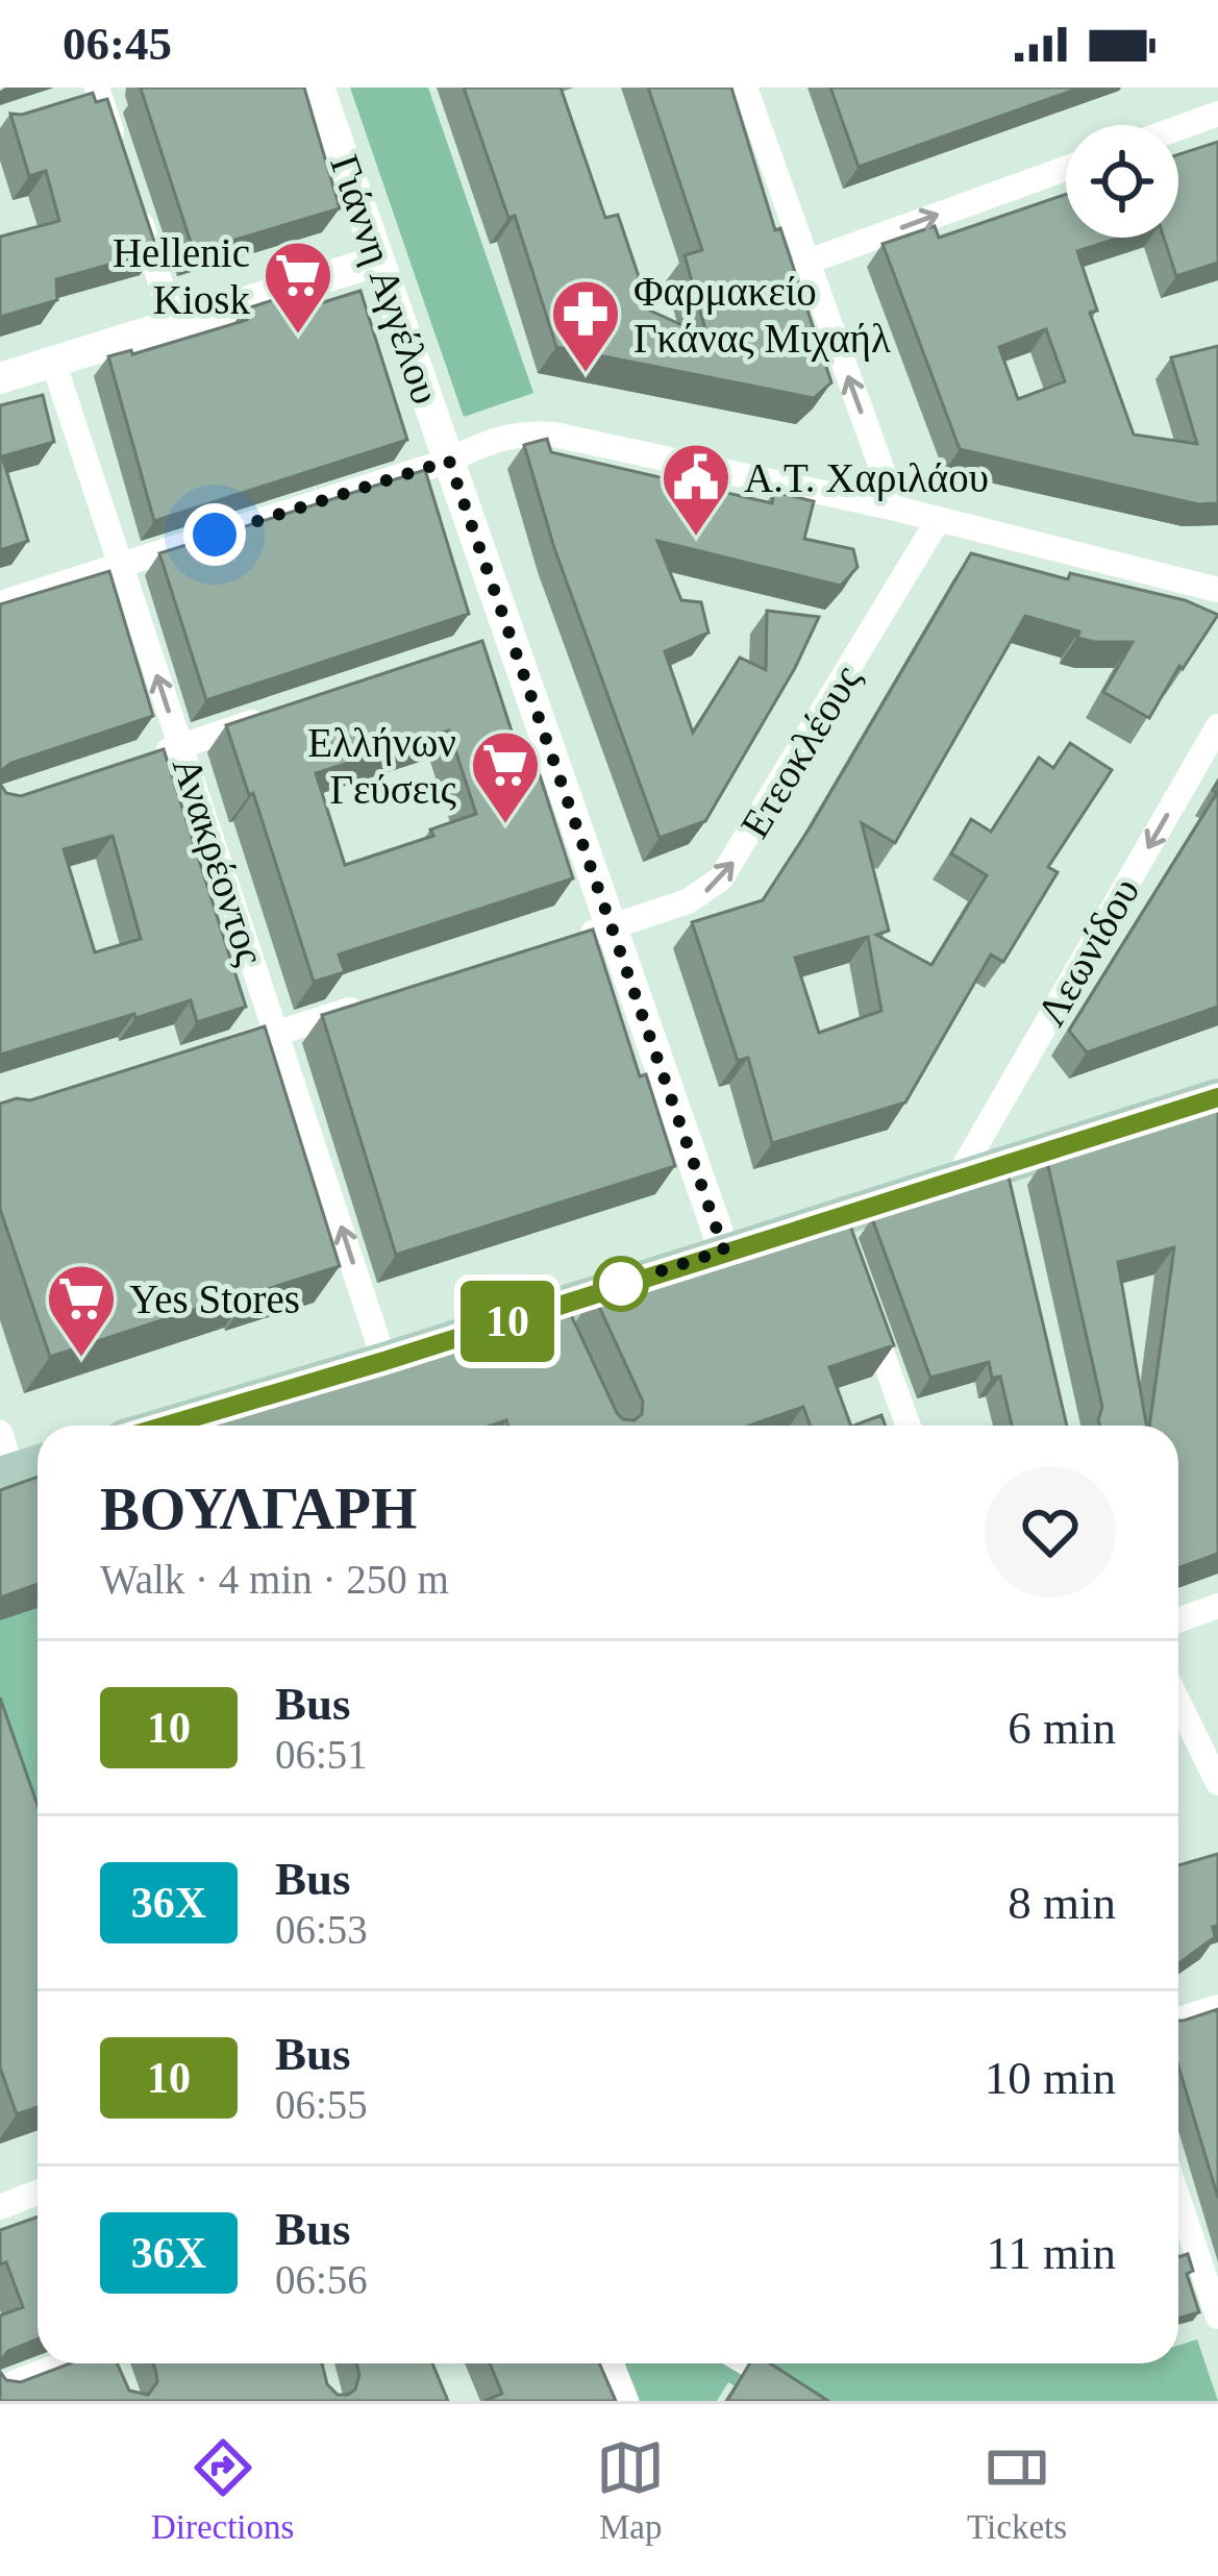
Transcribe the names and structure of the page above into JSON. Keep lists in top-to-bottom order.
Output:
{
  "streets": {
    "street": [
      "Γιάννη Αγγέλου",
      "Ετεοκλέους",
      "Ανακρέοντος",
      "Λεωνίδου"
    ]
  },
  "crossings": [
    ["Γιάννη Αγγέλου", "Ετεοκλέους"]
  ],
  "one_way": ["Ετεοκλέους", "Ανακρέοντος", "Λεωνίδου"],
  "places": {
    "supermarket": ["Hellenic Kiosk", "Ελλήνων Γεύσεις", "Yes Stores"],
    "pharmacy": ["Φαρμακείο Γκάνας Μιχαήλ"],
    "public building": ["Α.Τ. Χαριλάου"]
  },
  "lines": ["bus line 10"],
  "page": {
    "status": "06:45",
    "on_map": "10",
    "heading": ["ΒΟΥΛΓΑΡΗ", "Walk · 4 min · 250 m"],
    "list": [
      {
        "mark": "10",
        "name": "Bus",
        "note": "06:51",
        "value": "6 min"
      },
      {
        "mark": "36Χ",
        "name": "Bus",
        "note": "06:53",
        "value": "8 min"
      },
      {
        "mark": "10",
        "name": "Bus",
        "note": "06:55",
        "value": "10 min"
      },
      {
        "mark": "36Χ",
        "name": "Bus",
        "note": "06:56",
        "value": "11 min"
      }
    ],
    "tabs": ["Directions", "Map", "Tickets"]
  }
}
